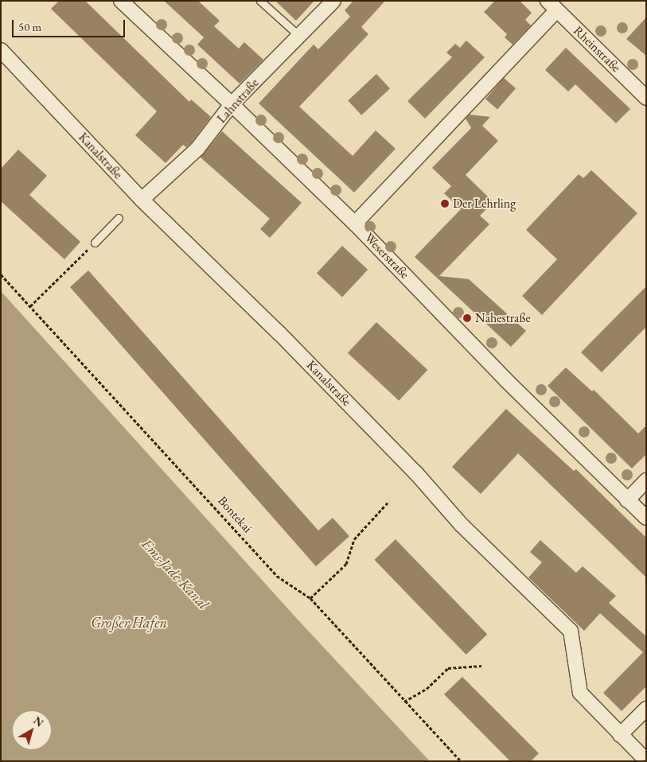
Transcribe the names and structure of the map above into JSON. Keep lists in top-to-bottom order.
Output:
{
  "streets": {
    "street": [
      "Rheinstraße",
      "Lahnstraße",
      "Kanalstraße",
      "Weserstraße"
    ],
    "path": ["Bontekai"]
  },
  "crossings": [
    ["Lahnstraße", "Kanalstraße"],
    ["Lahnstraße", "Weserstraße"]
  ],
  "water": ["Ems-Jade-Kanal", "Großer Hafen"],
  "places": ["Der Lehrling", "Nahestraße"],
  "scale_bar": "50 m",
  "north": "top right"
}
